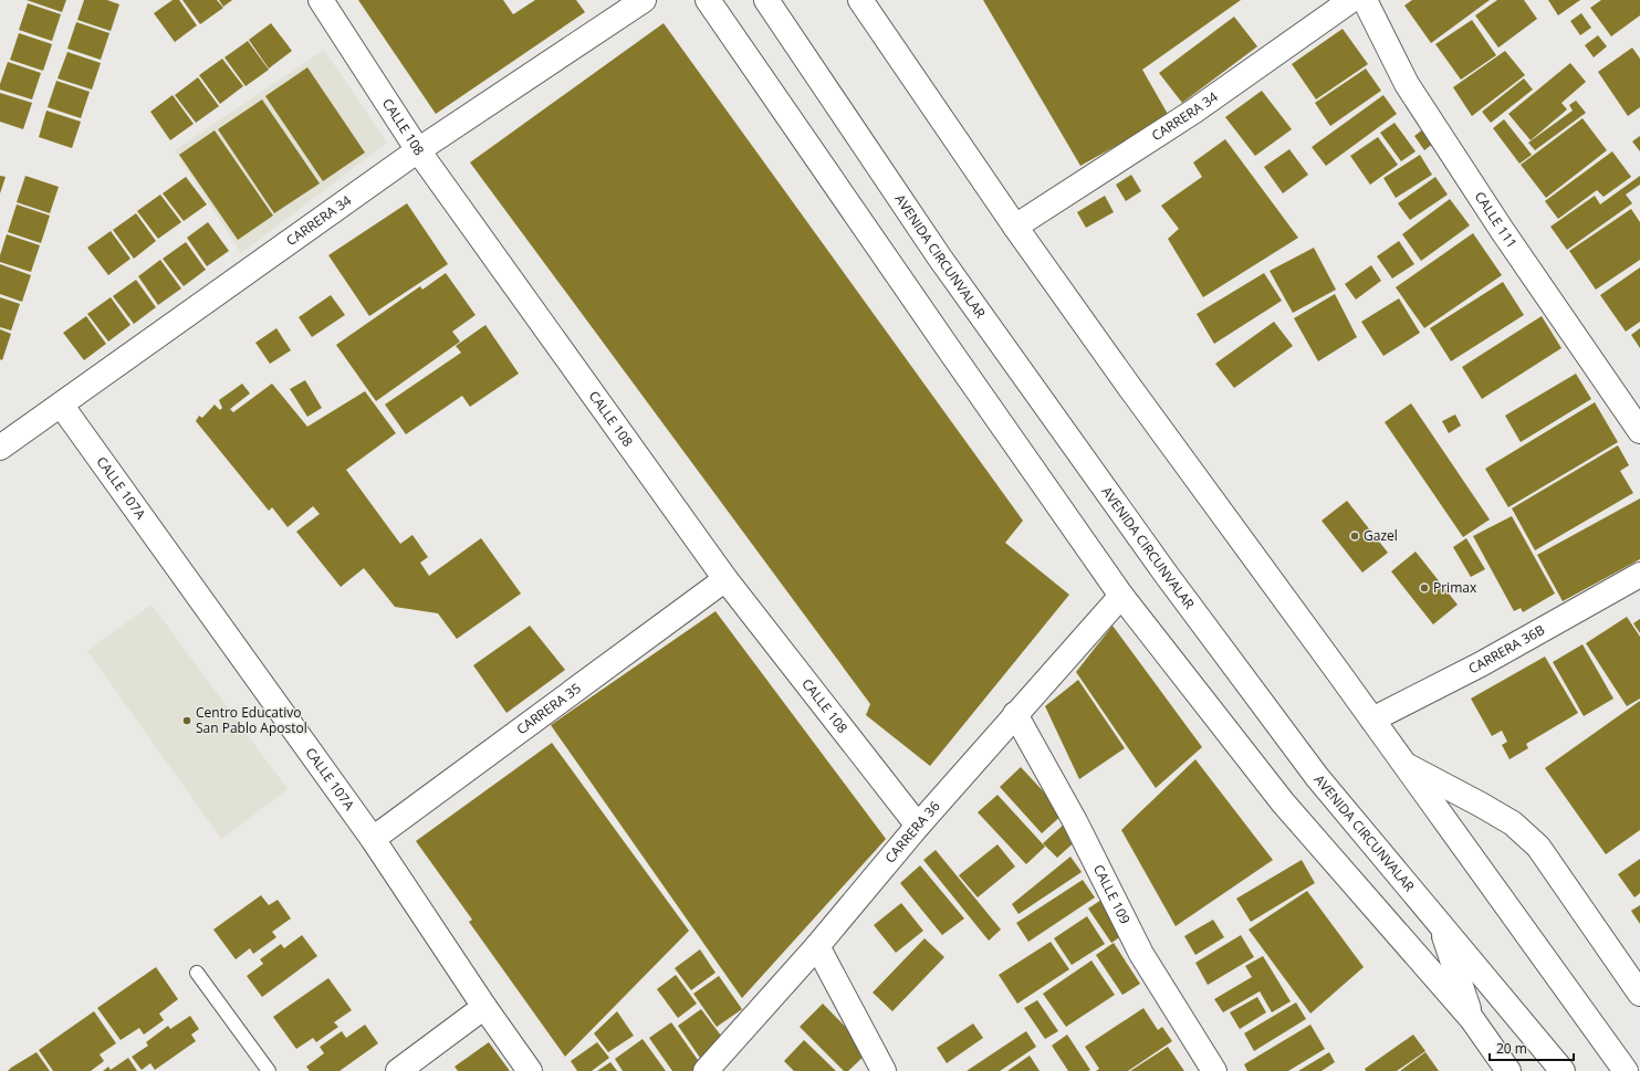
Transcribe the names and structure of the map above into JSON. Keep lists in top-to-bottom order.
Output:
{
  "streets": {
    "main road": [
      "CARRERA 34",
      "CALLE 108",
      "CALLE 111",
      "AVENIDA CIRCUNVALAR",
      "CALLE 107A",
      "CARRERA 36B",
      "CARRERA 35",
      "CARRERA 36",
      "CALLE 109"
    ]
  },
  "crossings": [
    ["CARRERA 34", "CALLE 108"],
    ["CARRERA 34", "CALLE 107A"],
    ["CALLE 108", "CARRERA 35"],
    ["CALLE 108", "CARRERA 36"],
    ["CALLE 107A", "CARRERA 35"],
    ["CARRERA 36", "CALLE 109"]
  ],
  "places": ["Gazel", "Primax", "Centro Educativo San Pablo Apostol"],
  "scale_bar": "20 m"
}
